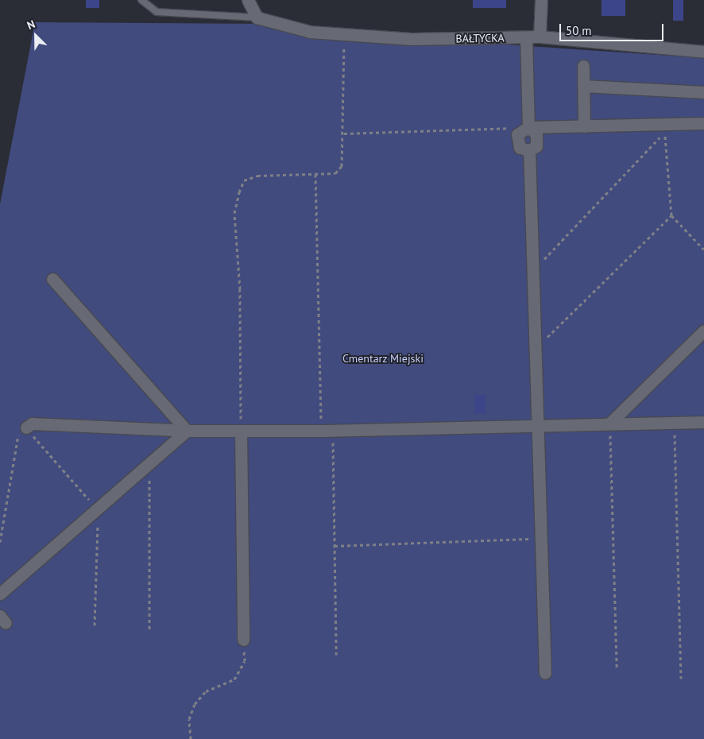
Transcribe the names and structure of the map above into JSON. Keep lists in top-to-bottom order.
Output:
{
  "streets": {
    "street": ["BAŁTYCKA"]
  },
  "parks": ["Cmentarz Miejski"],
  "scale_bar": "50 m",
  "north": "top left"
}
